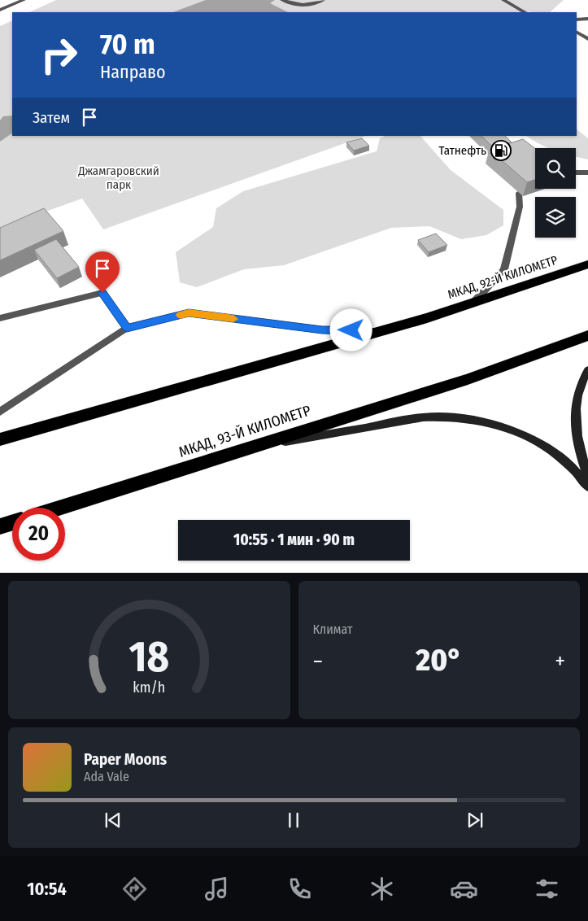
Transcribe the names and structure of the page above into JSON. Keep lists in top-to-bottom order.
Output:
{
  "streets": {
    "highway": ["МКАД, 92-Й КИЛОМЕТР", "МКАД, 93-Й КИЛОМЕТР"]
  },
  "parks": ["Джамгаровский парк"],
  "places": {
    "fuel station": ["Татнефть"]
  },
  "page": {
    "turn": ["70 m", "Направо"],
    "then": "Затем",
    "limit": "20",
    "trip": "10:55 · 1 мин · 90 m",
    "tile": "Климат",
    "heat": ["−", "20°", "+"],
    "song": ["Paper Moons", "Ada Vale"],
    "tabs": "10:54",
    "gauge": ["18", "km/h"]
  }
}
